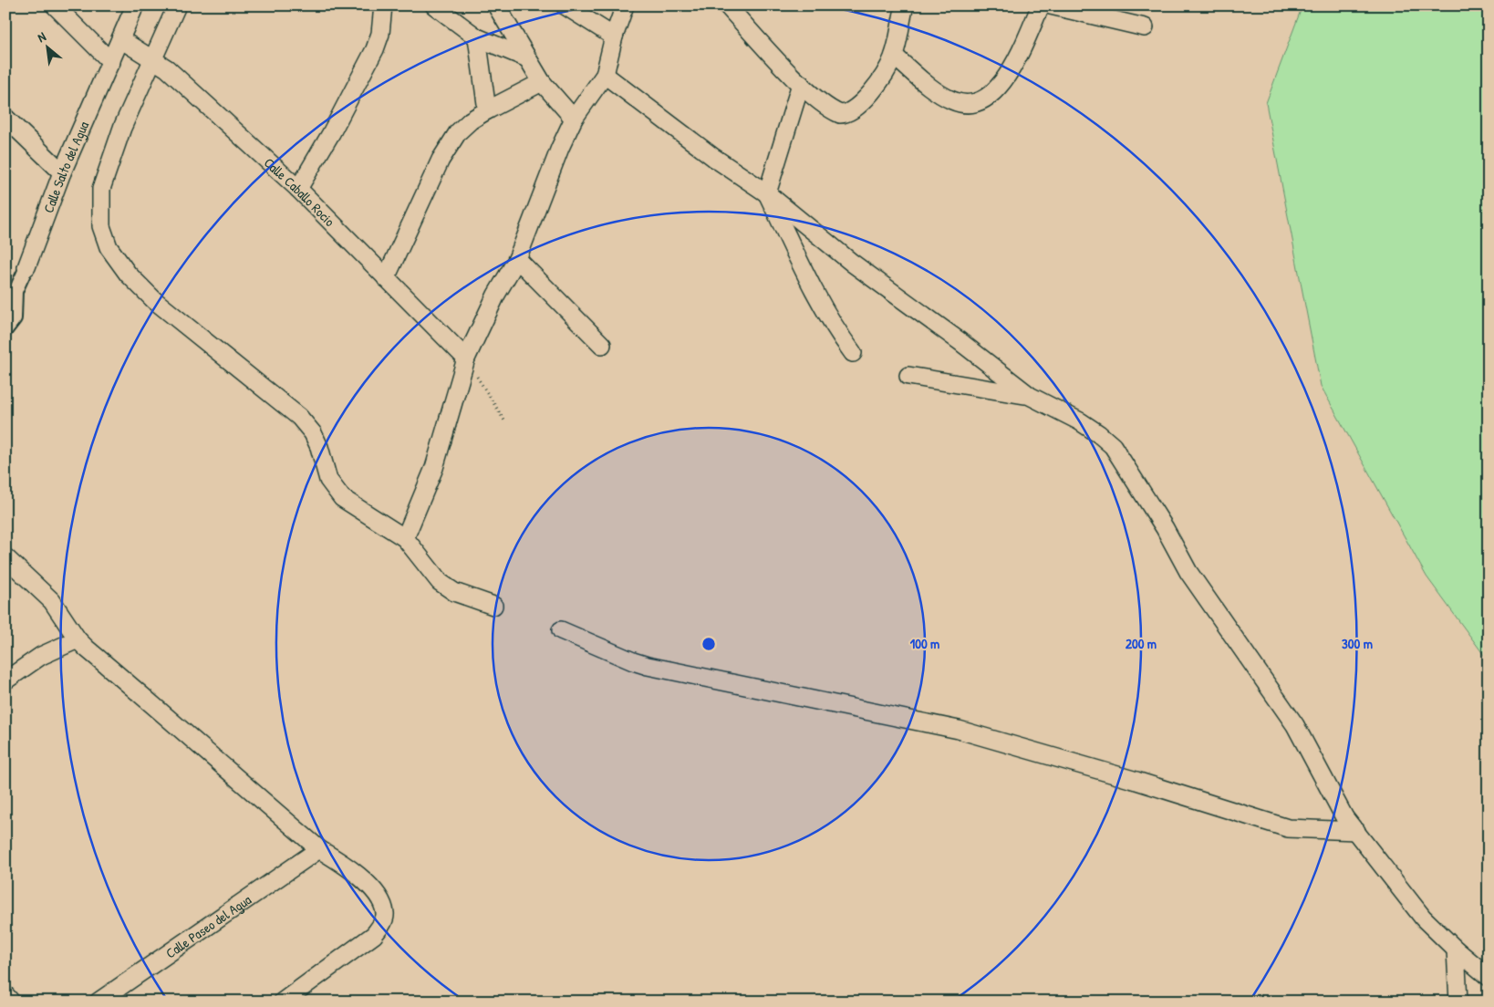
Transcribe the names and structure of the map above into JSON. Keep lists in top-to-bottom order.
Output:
{
  "streets": {
    "street": ["Calle Salto del Agua", "Calle Caballo Rocio", "Calle Paseo del Agua"]
  },
  "crossings": [
    ["Calle Salto del Agua", "Calle Caballo Rocio"]
  ],
  "north": "top left",
  "rings": ["100 m", "200 m", "300 m"]
}
